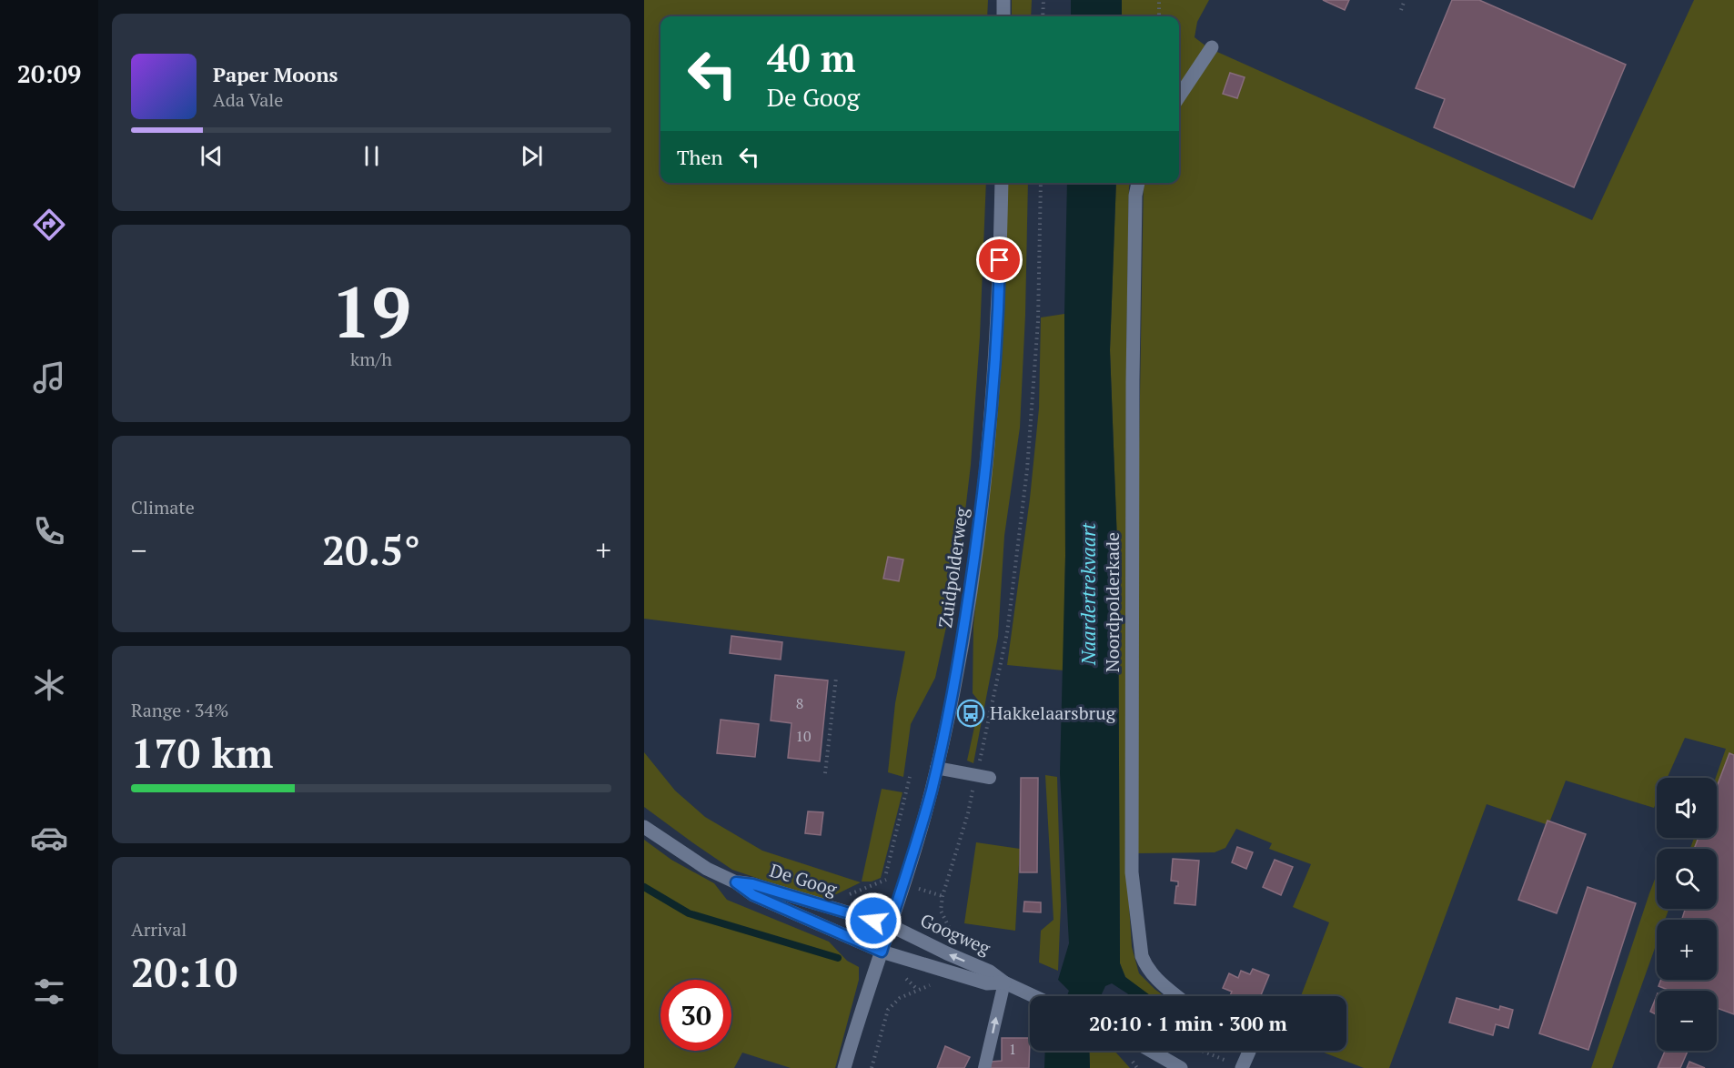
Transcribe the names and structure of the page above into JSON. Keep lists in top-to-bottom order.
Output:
{
  "streets": {
    "street": [
      "Zuidpolderweg",
      "Noordpolderkade",
      "De Goog",
      "Googweg"
    ]
  },
  "crossings": [
    ["Zuidpolderweg", "De Goog"],
    ["Zuidpolderweg", "Googweg"],
    ["De Goog", "Googweg"]
  ],
  "water": ["Naardertrekvaart"],
  "places": {
    "bus stop": ["Hakkelaarsbrug"]
  },
  "house_numbers": ["8", "10", "1"],
  "page": {
    "tabs": "20:09",
    "turn": ["40 m", "De Goog"],
    "song": ["Paper Moons", "Ada Vale"],
    "then": "Then",
    "tile": [
      ["19", "km/h"],
      "Climate",
      ["Range · 34%", "170 km"],
      ["Arrival", "20:10"]
    ],
    "heat": ["−", "20.5°", "+"],
    "map_buttons": ["+", "−"],
    "limit": "30",
    "trip": "20:10 · 1 min · 300 m"
  }
}
